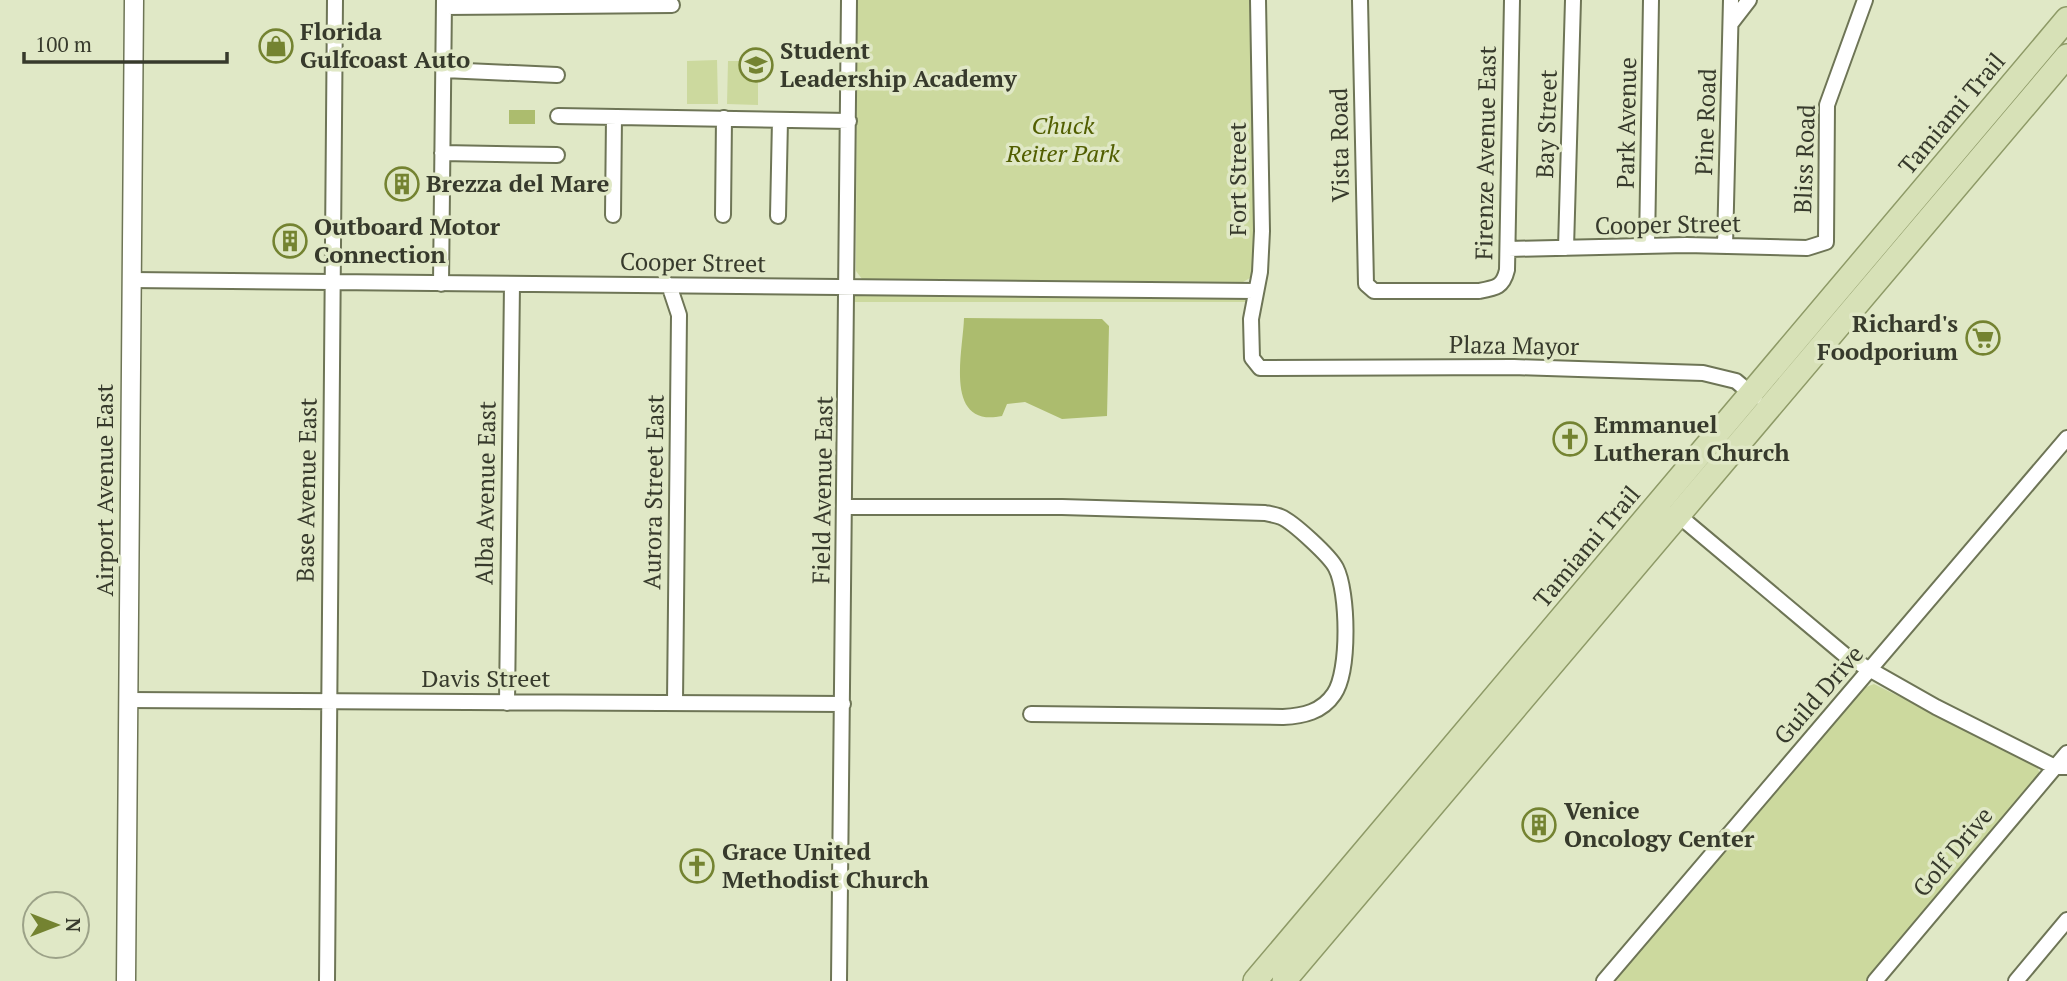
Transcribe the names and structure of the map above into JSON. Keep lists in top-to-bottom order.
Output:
{
  "streets": {
    "main road": ["Tamiami Trail"],
    "street": [
      "Pine Road",
      "Park Avenue",
      "Bay Street",
      "Vista Road",
      "Firenze Avenue East",
      "Bliss Road",
      "Fort Street",
      "Cooper Street",
      "Plaza Mayor",
      "Airport Avenue East",
      "Base Avenue East",
      "Field Avenue East",
      "Aurora Street East",
      "Alba Avenue East",
      "Davis Street",
      "Guild Drive",
      "Golf Drive"
    ]
  },
  "crossings": [
    ["Tamiami Trail", "Plaza Mayor"],
    ["Pine Road", "Cooper Street"],
    ["Park Avenue", "Cooper Street"],
    ["Bay Street", "Cooper Street"],
    ["Vista Road", "Firenze Avenue East"],
    ["Firenze Avenue East", "Cooper Street"],
    ["Bliss Road", "Cooper Street"],
    ["Fort Street", "Cooper Street"],
    ["Fort Street", "Plaza Mayor"],
    ["Cooper Street", "Airport Avenue East"],
    ["Cooper Street", "Base Avenue East"],
    ["Cooper Street", "Field Avenue East"],
    ["Cooper Street", "Aurora Street East"],
    ["Cooper Street", "Alba Avenue East"],
    ["Airport Avenue East", "Davis Street"],
    ["Base Avenue East", "Davis Street"],
    ["Field Avenue East", "Davis Street"],
    ["Aurora Street East", "Davis Street"],
    ["Alba Avenue East", "Davis Street"]
  ],
  "parks": ["Chuck Reiter Park"],
  "places": {
    "shop": ["Florida Gulfcoast Auto"],
    "school or university": ["Student Leadership Academy"],
    "building": ["Brezza del Mare", "Outboard Motor Connection", "Venice Oncology Center"],
    "supermarket": ["Richard's Foodporium"],
    "church": ["Emmanuel Lutheran Church", "Grace United Methodist Church"]
  },
  "scale_bar": "100 m",
  "north": "right"
}
